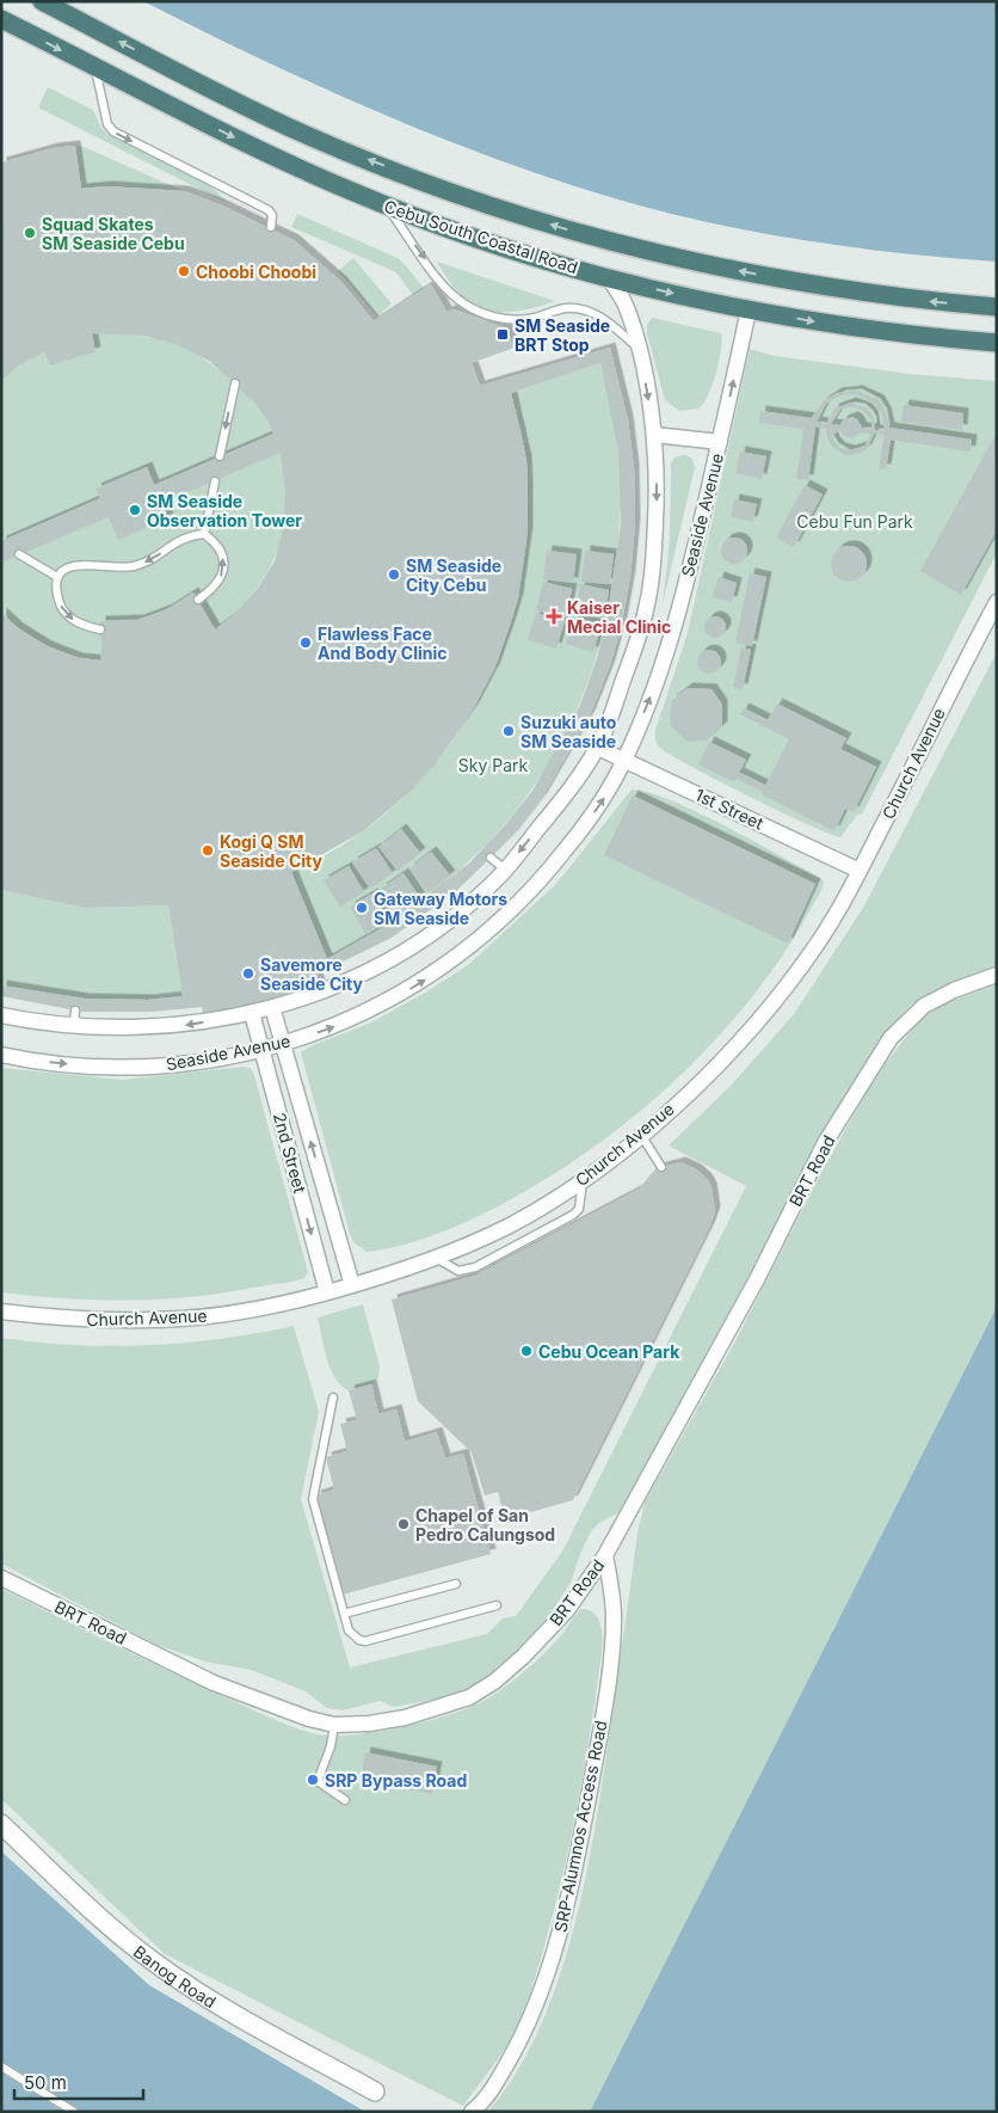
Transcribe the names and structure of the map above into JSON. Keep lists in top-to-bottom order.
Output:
{
  "streets": {
    "highway": ["Cebu South Coastal Road"],
    "street": [
      "Seaside Avenue",
      "Church Avenue",
      "1st Street",
      "2nd Street",
      "BRT Road",
      "SRP-Alumnos Access Road",
      "Banog Road"
    ]
  },
  "crossings": [
    ["Cebu South Coastal Road", "Seaside Avenue"],
    ["Seaside Avenue", "1st Street"],
    ["Seaside Avenue", "2nd Street"],
    ["Church Avenue", "1st Street"],
    ["Church Avenue", "2nd Street"],
    ["BRT Road", "SRP-Alumnos Access Road"]
  ],
  "parks": ["Cebu Fun Park", "Sky Park"],
  "places": {
    "other": [
      "Squad Skates SM Seaside Cebu",
      "Choobi Choobi",
      "SM Seaside Observation Tower",
      "SM Seaside City Cebu",
      "Flawless Face And Body Clinic",
      "Suzuki auto SM Seaside",
      "Kogi Q SM Seaside City",
      "Gateway Motors SM Seaside",
      "Savemore Seaside City",
      "Cebu Ocean Park",
      "Chapel of San Pedro Calungsod",
      "SRP Bypass Road"
    ],
    "transit": ["SM Seaside BRT Stop"],
    "health": ["Kaiser Mecial Clinic"]
  },
  "scale_bar": "50 m"
}
